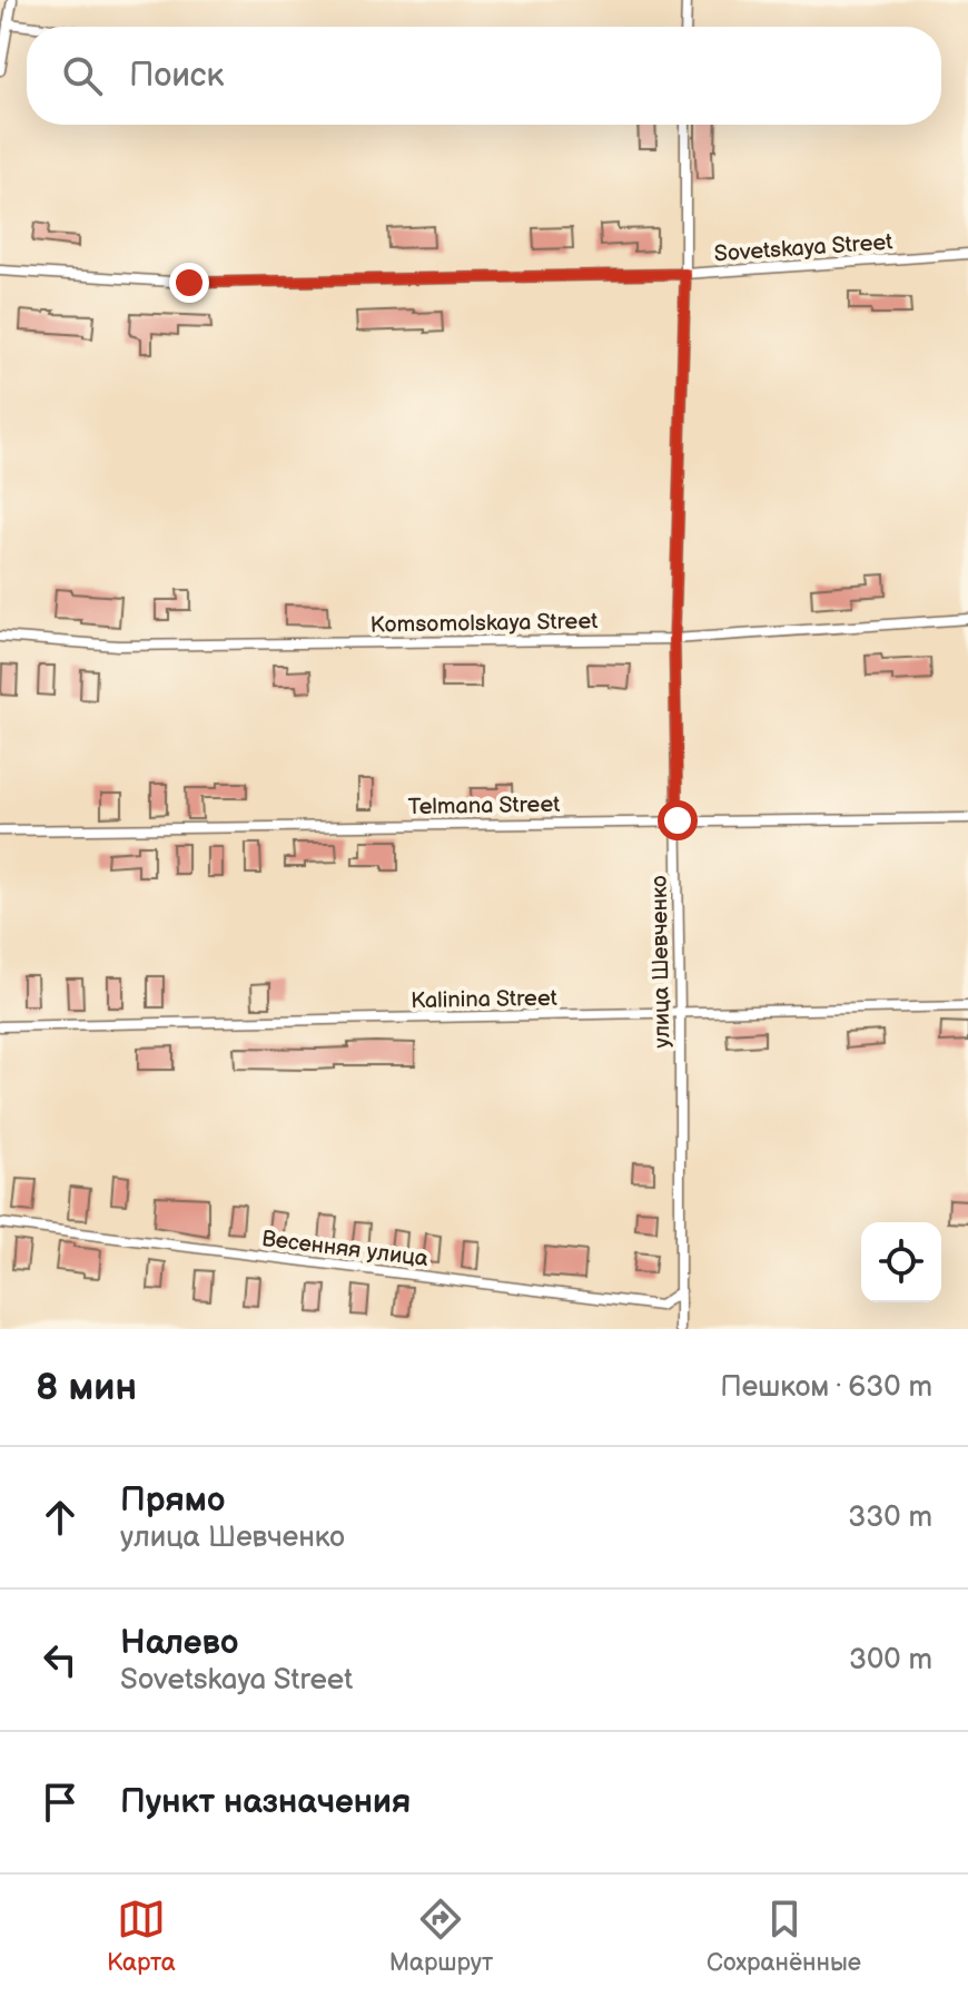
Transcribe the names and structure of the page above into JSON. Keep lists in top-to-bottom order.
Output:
{
  "streets": {
    "street": [
      "Sovetskaya Street",
      "Komsomolskaya Street",
      "Telmana Street",
      "улица Шевченко",
      "Kalinina Street",
      "Весенняя улица"
    ]
  },
  "crossings": [
    ["Sovetskaya Street", "улица Шевченко"],
    ["Komsomolskaya Street", "улица Шевченко"],
    ["Telmana Street", "улица Шевченко"],
    ["улица Шевченко", "Kalinina Street"],
    ["улица Шевченко", "Весенняя улица"]
  ],
  "page": {
    "search": "Поиск",
    "heading": ["8 мин", "Пешком · 630 m"],
    "list": [
      ["Прямо", "улица Шевченко", "330 m"],
      ["Налево", "Sovetskaya Street", "300 m"],
      "Пункт назначения"
    ],
    "nav": ["Карта", "Маршрут", "Сохранённые"]
  }
}
